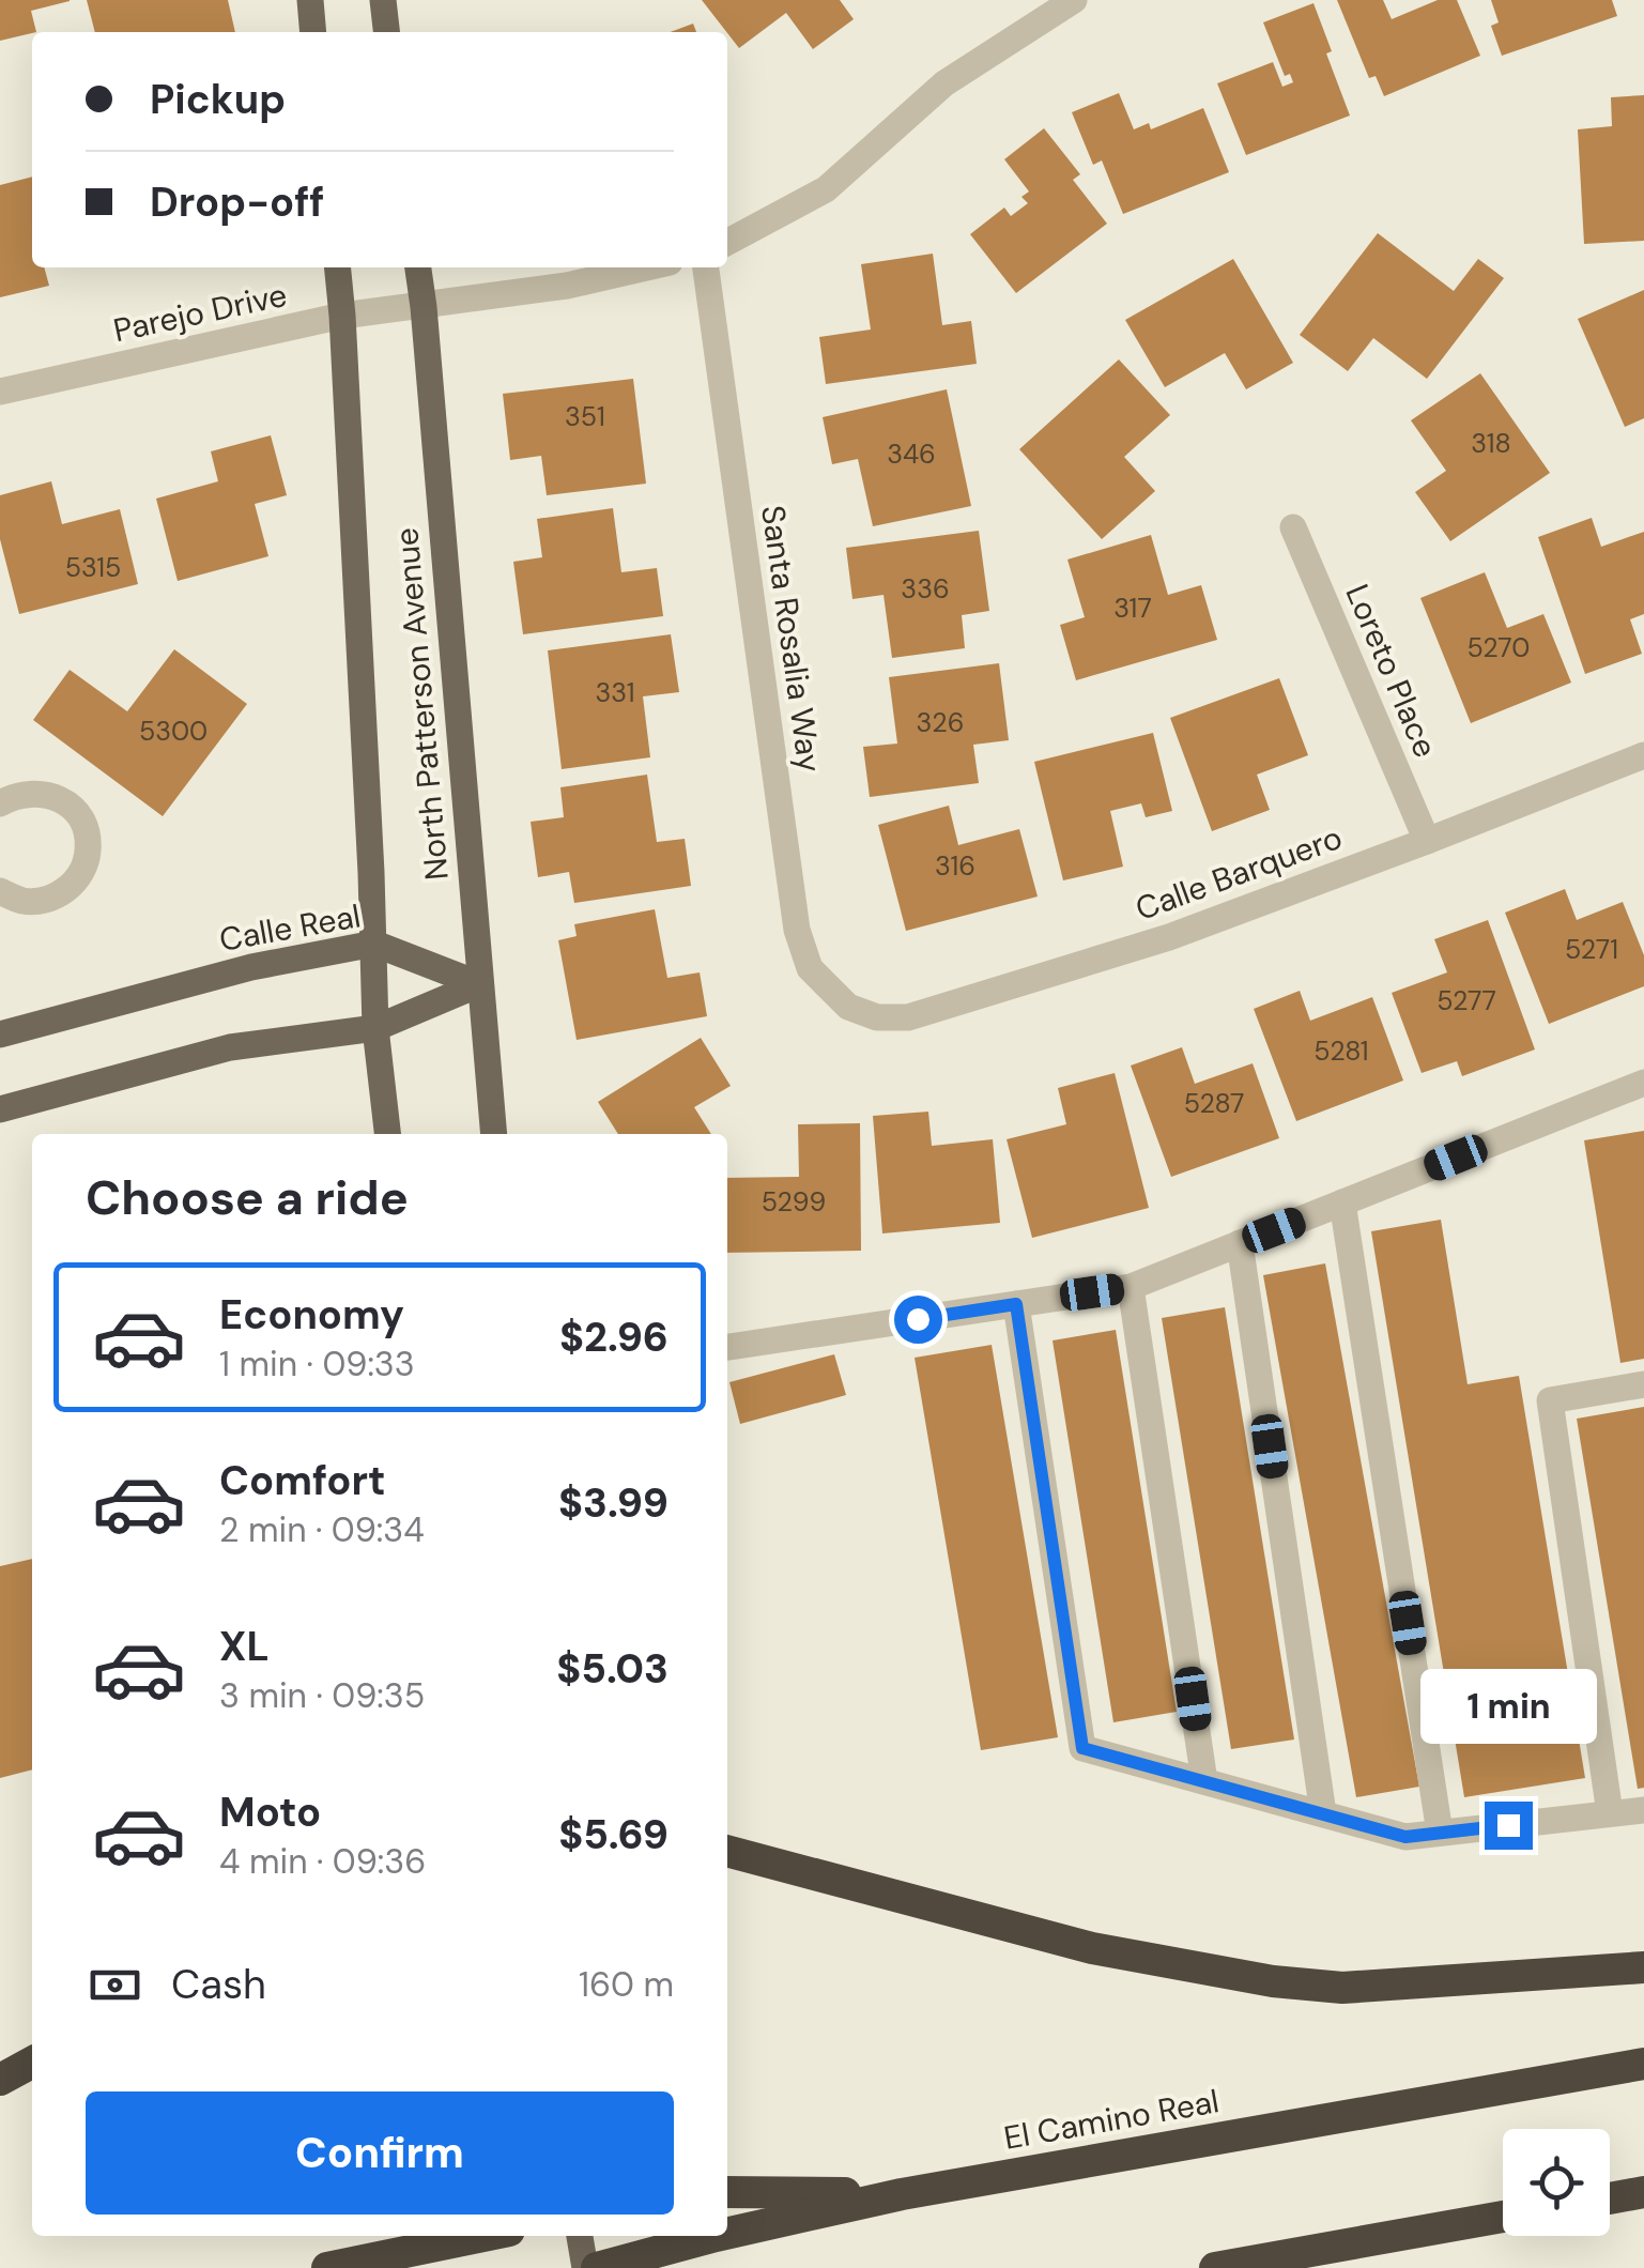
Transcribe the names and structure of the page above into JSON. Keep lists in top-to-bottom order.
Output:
{
  "streets": {
    "highway": ["El Camino Real"],
    "main road": ["North Patterson Avenue", "Calle Real"],
    "street": [
      "Parejo Drive",
      "Santa Rosalia Way",
      "Loreto Place",
      "Calle Barquero"
    ]
  },
  "crossings": [
    ["Parejo Drive", "North Patterson Avenue"],
    ["Santa Rosalia Way", "Calle Barquero"],
    ["Loreto Place", "Calle Barquero"],
    ["North Patterson Avenue", "Calle Real"]
  ],
  "house_numbers": [
    "351",
    "318",
    "346",
    "5315",
    "336",
    "317",
    "5270",
    "331",
    "326",
    "5300",
    "316",
    "5271",
    "5277",
    "5281",
    "5287",
    "5299"
  ],
  "page": {
    "banner": ["Pickup", "Drop-off"],
    "heading": "Choose a ride",
    "list": [
      {
        "name": "Economy",
        "note": "1 min · 09:33",
        "value": "$2.96"
      },
      {
        "name": "Comfort",
        "note": "2 min · 09:34",
        "value": "$3.99"
      },
      {
        "name": "XL",
        "note": "3 min · 09:35",
        "value": "$5.03"
      },
      {
        "name": "Moto",
        "note": "4 min · 09:36",
        "value": "$5.69"
      }
    ],
    "bubble": "1 min",
    "pay": ["Cash", "160 m"],
    "buttons": "Confirm"
  }
}
